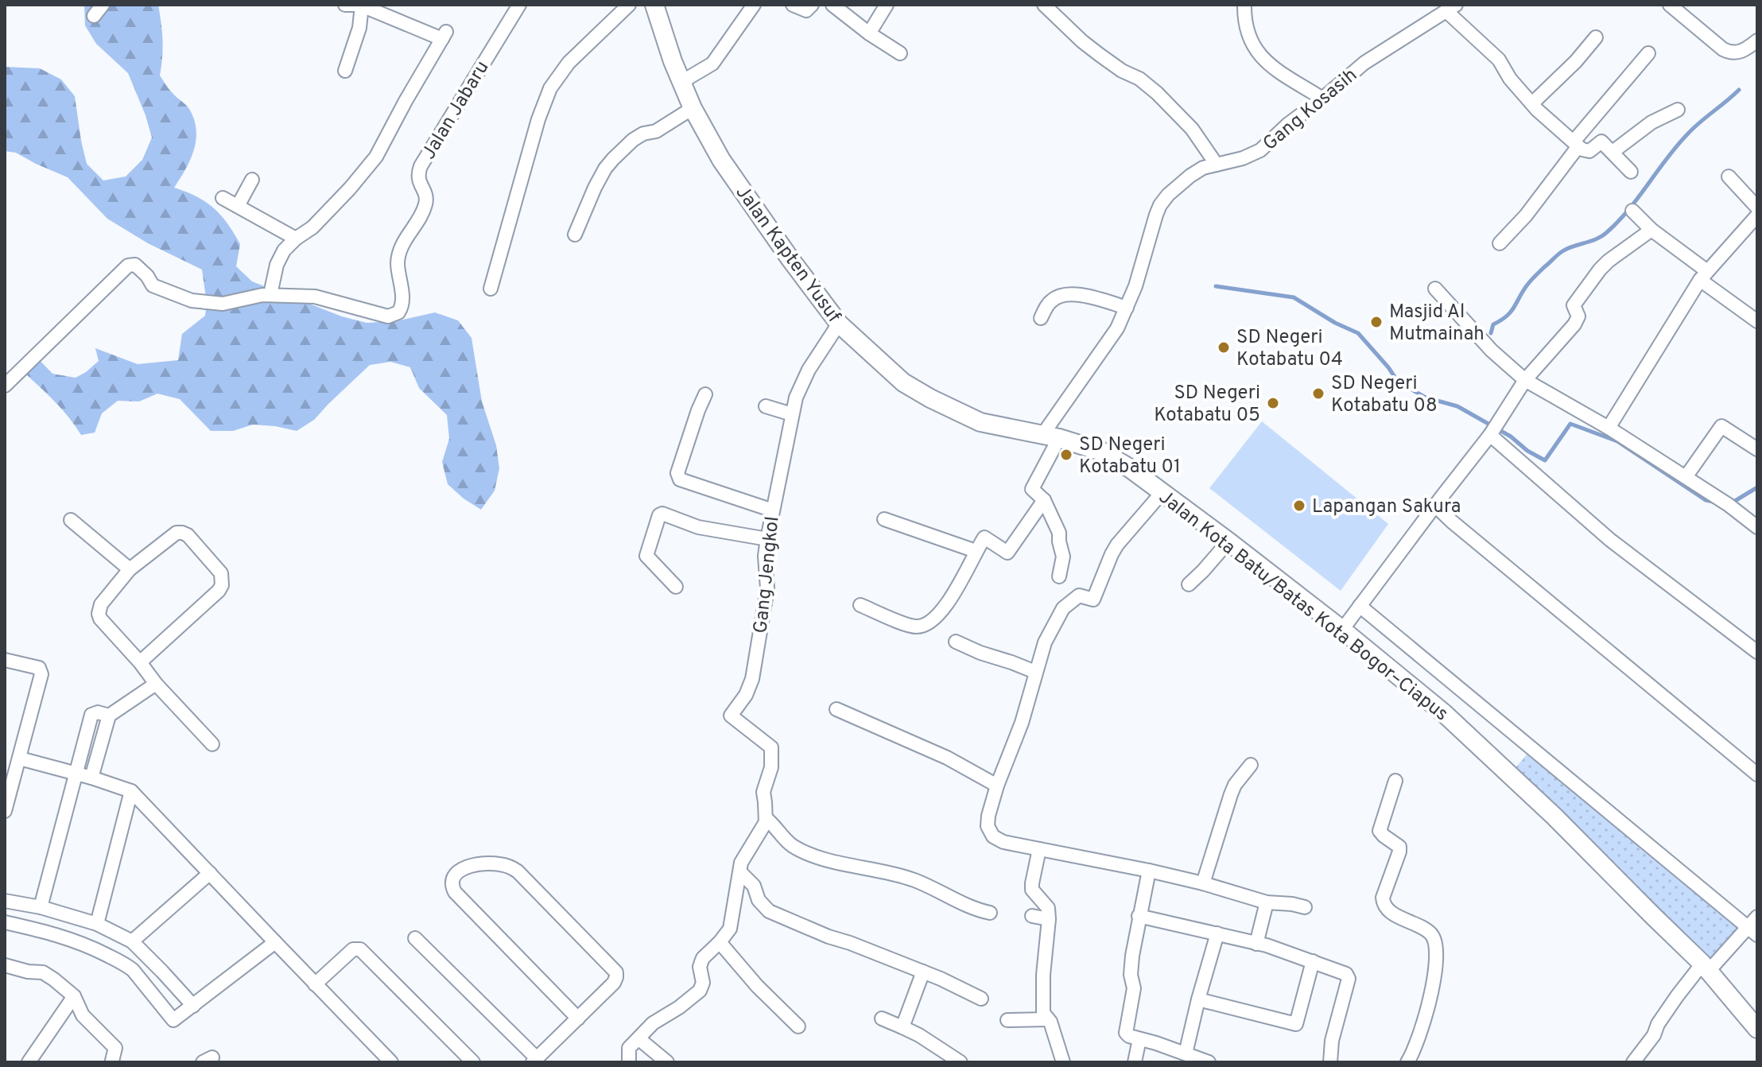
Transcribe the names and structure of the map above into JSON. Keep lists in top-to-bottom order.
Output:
{
  "streets": {
    "main road": ["Jalan Kapten Yusuf", "Jalan Kota Batu/Batas Kota Bogor–Ciapus"],
    "street": ["Gang Kosasih", "Jalan Jabaru", "Gang Jengkol"]
  },
  "crossings": [
    ["Gang Kosasih", "Jalan Kapten Yusuf"],
    ["Gang Kosasih", "Jalan Kota Batu/Batas Kota Bogor–Ciapus"],
    ["Jalan Kapten Yusuf", "Gang Jengkol"],
    ["Jalan Kapten Yusuf", "Jalan Kota Batu/Batas Kota Bogor–Ciapus"]
  ],
  "places": [
    "Masjid Al Mutmainah",
    "SD Negeri Kotabatu 04",
    "SD Negeri Kotabatu 08",
    "SD Negeri Kotabatu 05",
    "SD Negeri Kotabatu 01",
    "Lapangan Sakura"
  ]
}
